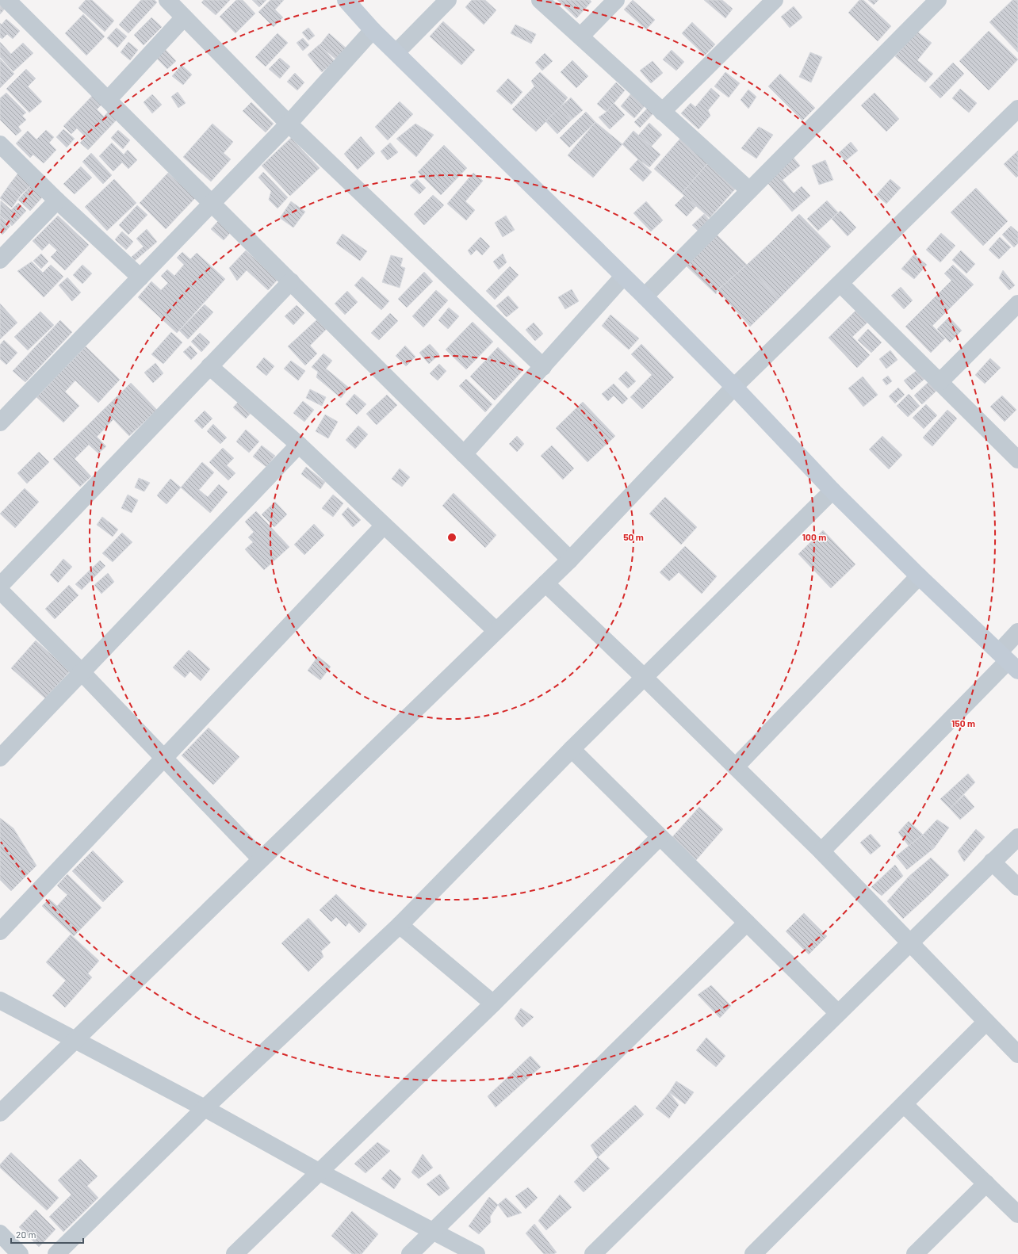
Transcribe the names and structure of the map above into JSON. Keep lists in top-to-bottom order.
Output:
{
  "scale_bar": "20 m",
  "rings": ["50 m", "100 m", "150 m"]
}
